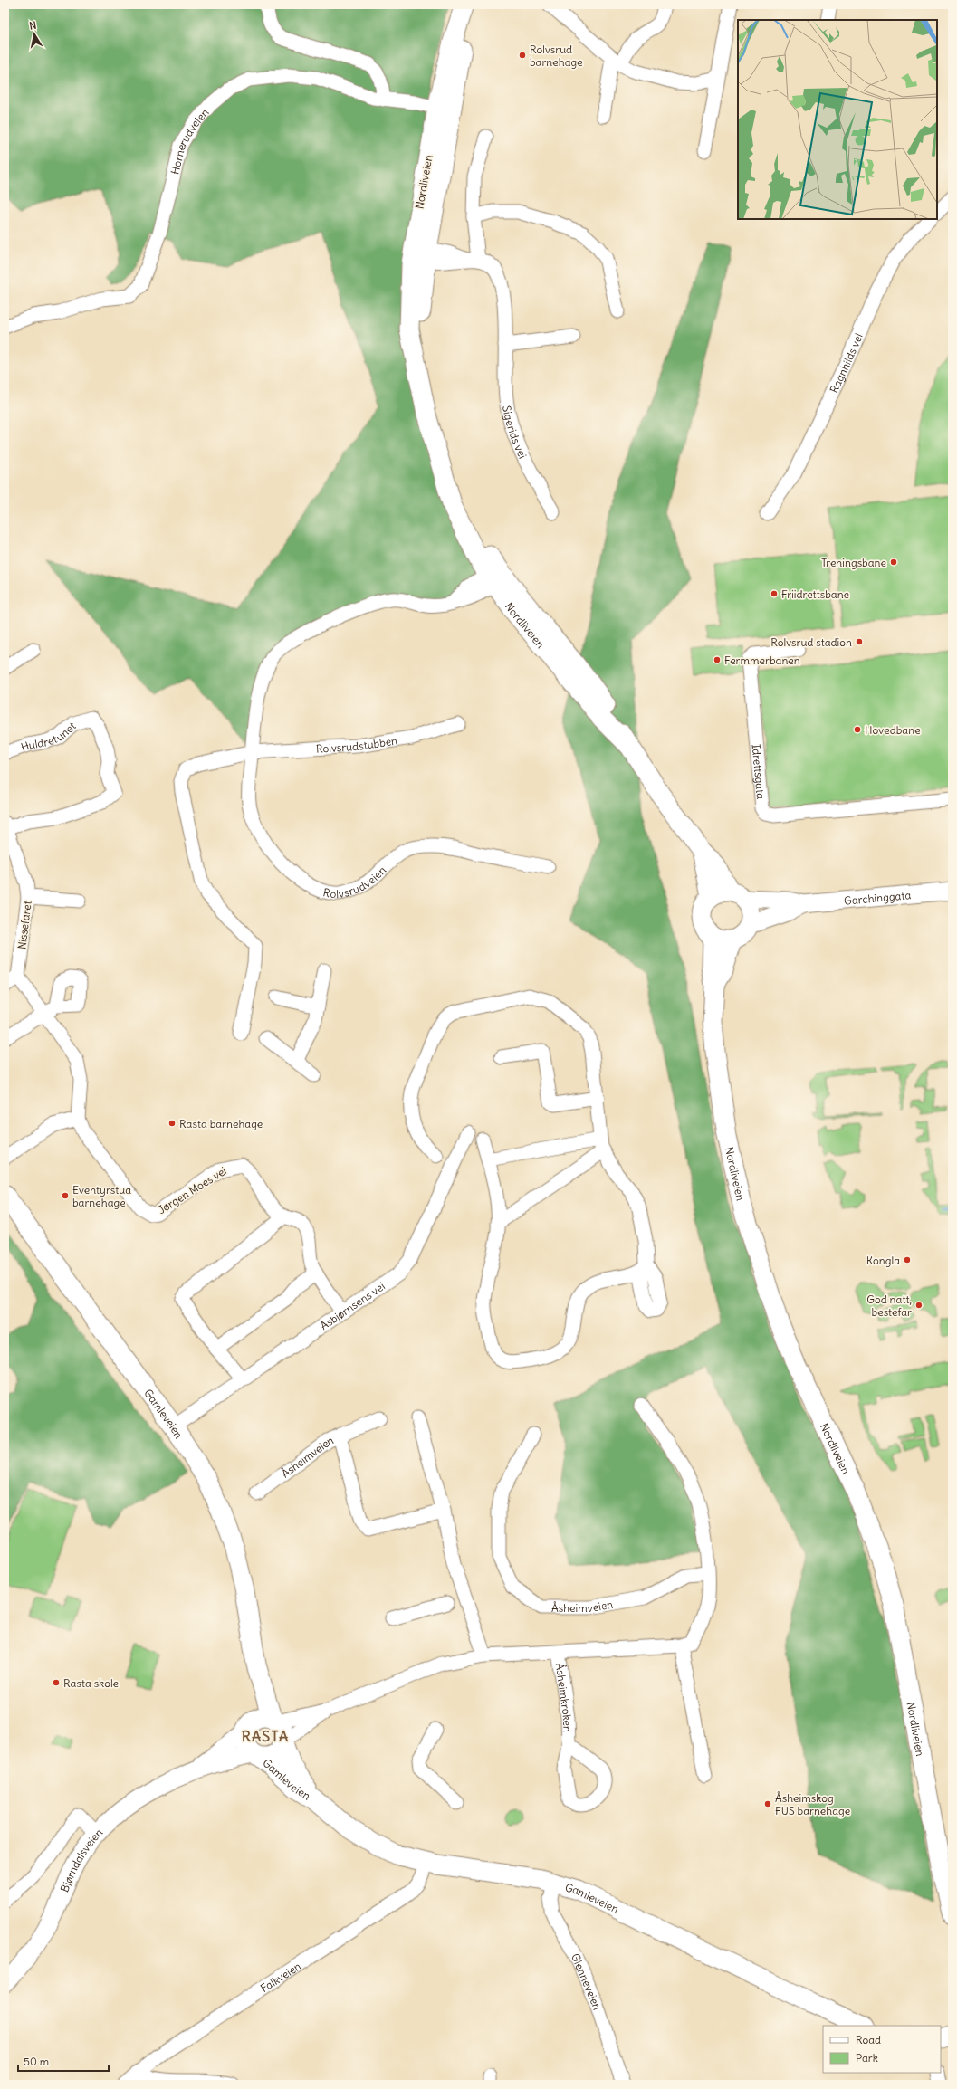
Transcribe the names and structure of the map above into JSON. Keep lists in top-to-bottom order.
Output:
{
  "streets": {
    "main road": ["Nordliveien", "Gamleveien"],
    "street": [
      "Hornerudveien",
      "Ragnhilds vei",
      "Sigerids vei",
      "Huldretunet",
      "Rolvsrudstubben",
      "Idrettsgata",
      "Rolvsrudveien",
      "Garchinggata",
      "Nissefaret",
      "Jørgen Moes vei",
      "Asbjørnsens vei",
      "Åsheimveien",
      "Åsheimkroken",
      "Bjørndalsveien",
      "Falkveien",
      "Glenneveien"
    ]
  },
  "crossings": [
    ["Hornerudveien", "Nordliveien"],
    ["Nordliveien", "Rolvsrudveien"],
    ["Nordliveien", "Garchinggata"],
    ["Huldretunet", "Nissefaret"],
    ["Rolvsrudstubben", "Rolvsrudveien"],
    ["Nissefaret", "Jørgen Moes vei"],
    ["Jørgen Moes vei", "Asbjørnsens vei"],
    ["Asbjørnsens vei", "Gamleveien"],
    ["Gamleveien", "Bjørndalsveien"],
    ["Gamleveien", "Falkveien"],
    ["Gamleveien", "Glenneveien"]
  ],
  "districts": ["RASTA"],
  "places": [
    "Rolvsrud barnehage",
    "Treningsbane",
    "Friidrettsbane",
    "Rolvsrud stadion",
    "Fermmerbanen",
    "Hovedbane",
    "Rasta barnehage",
    "Eventyrstua barnehage",
    "Kongla",
    "God natt, bestefar",
    "Rasta skole",
    "Åsheimskog FUS barnehage"
  ],
  "legend": ["Road", "Park"],
  "scale_bar": "50 m",
  "north": "top"
}
